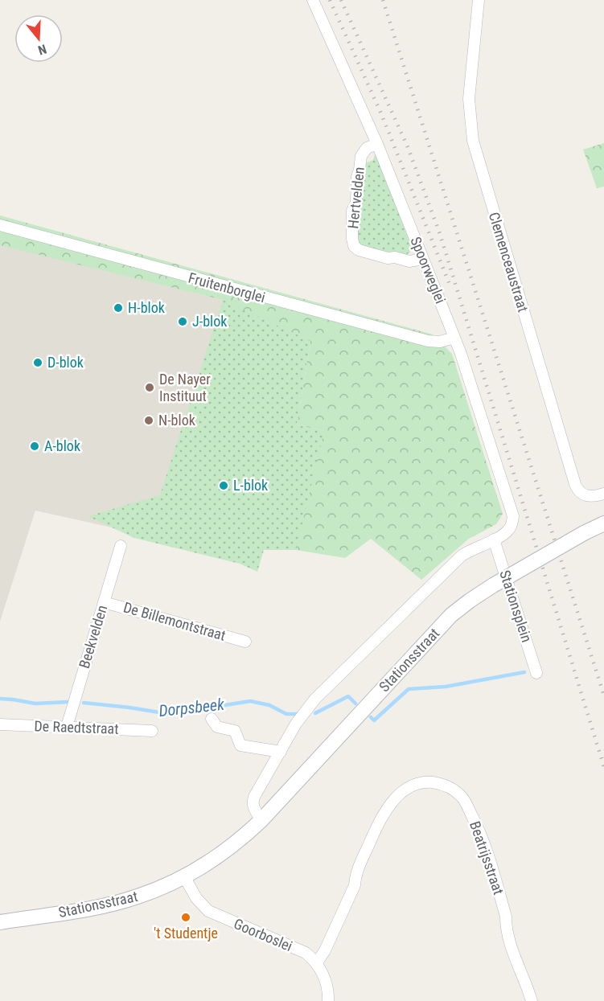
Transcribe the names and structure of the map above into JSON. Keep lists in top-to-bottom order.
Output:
{
  "streets": {
    "street": [
      "Hertvelden",
      "Clemenceaustraat",
      "Spoorweglei",
      "Fruitenborglei",
      "Stationsplein",
      "De Billemontstraat",
      "Beekvelden",
      "Stationsstraat",
      "De Raedtstraat",
      "Beatrijsstraat",
      "Goorboslei"
    ]
  },
  "crossings": [
    ["Hertvelden", "Spoorweglei"],
    ["Spoorweglei", "Fruitenborglei"],
    ["Spoorweglei", "Stationsplein"],
    ["De Billemontstraat", "Beekvelden"],
    ["Beekvelden", "De Raedtstraat"],
    ["Stationsstraat", "Goorboslei"],
    ["Beatrijsstraat", "Goorboslei"]
  ],
  "water": ["Dorpsbeek"],
  "places": [
    "H-blok",
    "J-blok",
    "D-blok",
    "De Nayer Instituut",
    "N-blok",
    "A-blok",
    "L-blok",
    "'t Studentje"
  ],
  "north": "bottom"
}
